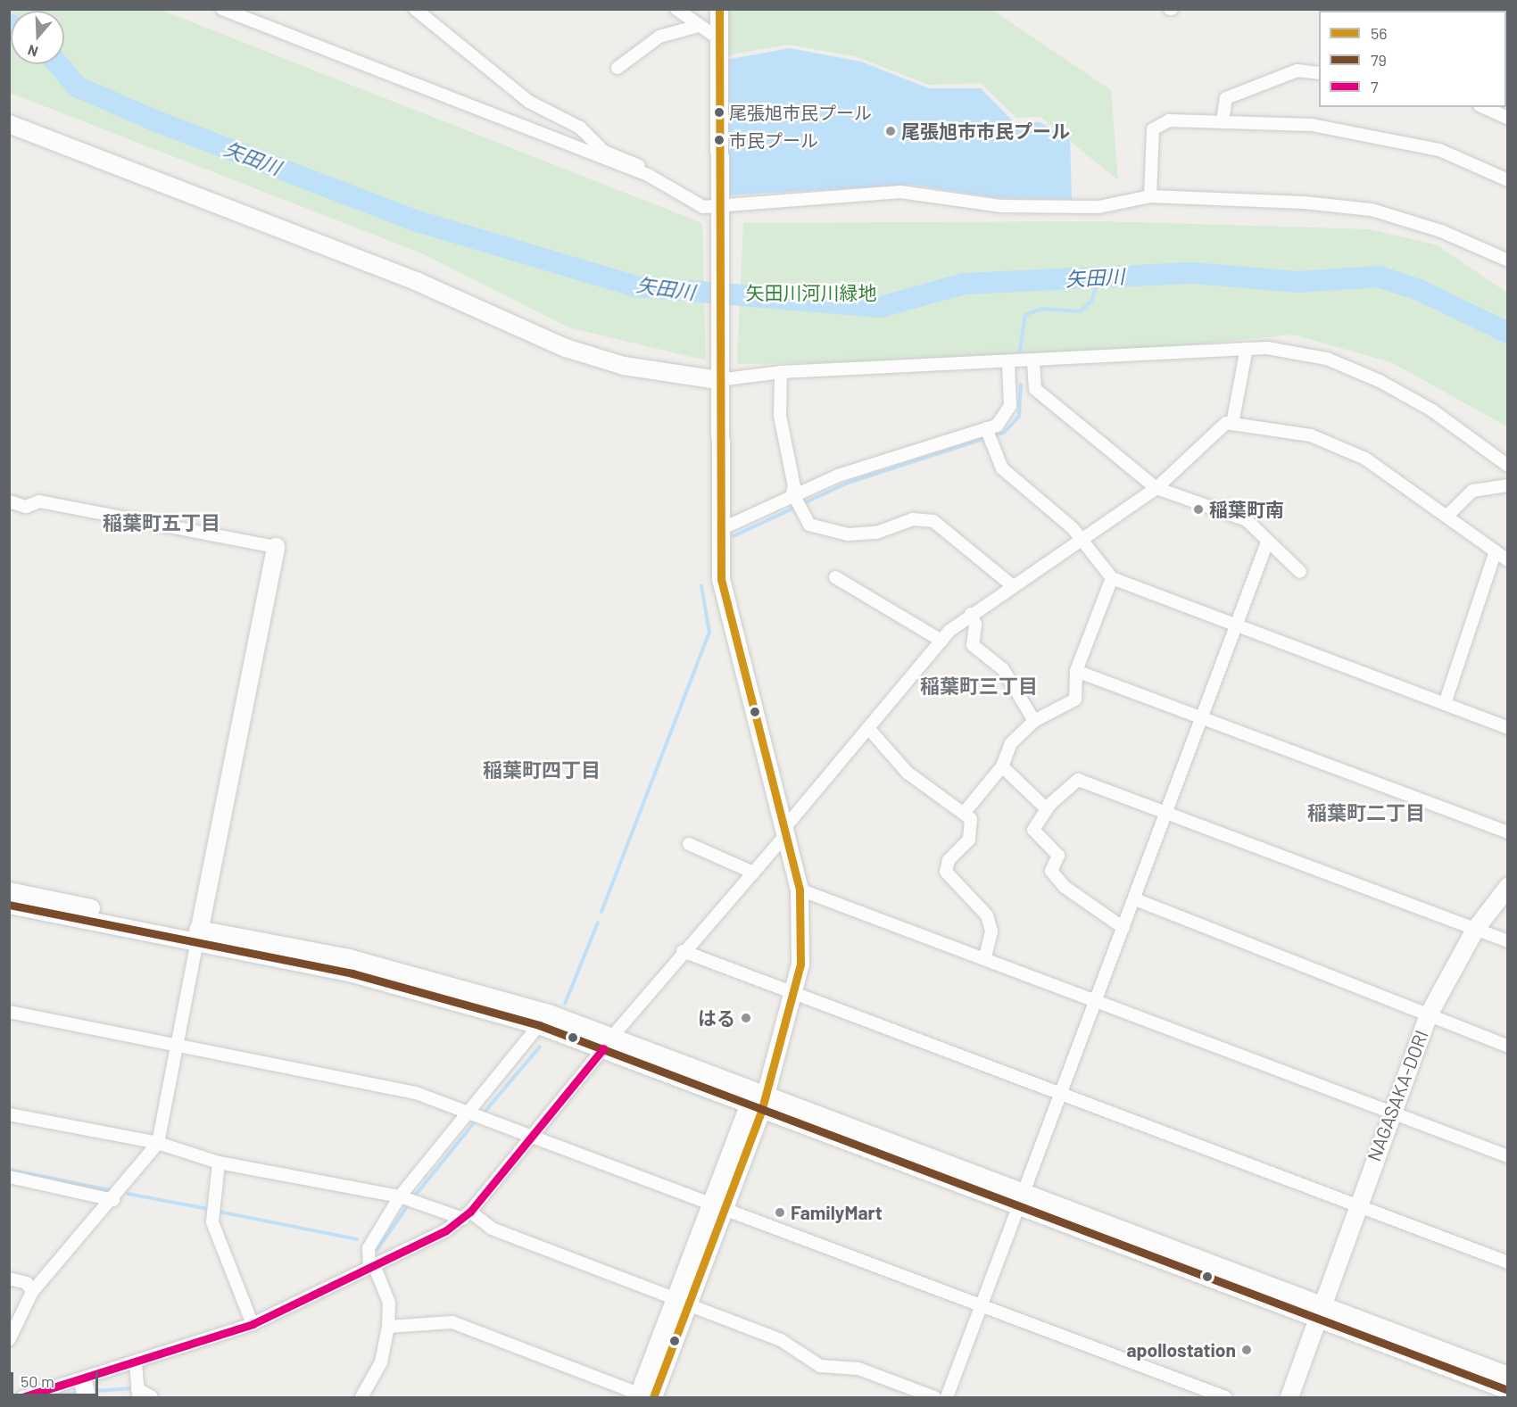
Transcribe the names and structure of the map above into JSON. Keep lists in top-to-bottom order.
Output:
{
  "streets": {
    "street": ["NAGASAKA-DORI"]
  },
  "districts": [
    "稲葉町五丁目",
    "稲葉町三丁目",
    "稲葉町四丁目",
    "稲葉町二丁目"
  ],
  "water": ["矢田川"],
  "parks": ["矢田川河川緑地"],
  "places": [
    "尾張旭市民プール",
    "尾張旭市市民プール",
    "市民プール",
    "稲葉町南",
    "はる",
    "FamilyMart",
    "apollostation"
  ],
  "lines": ["transit line 56", "transit line 79", "transit line 7"],
  "legend": ["56", "79", "7"],
  "scale_bar": "50 m",
  "north": "bottom"
}
